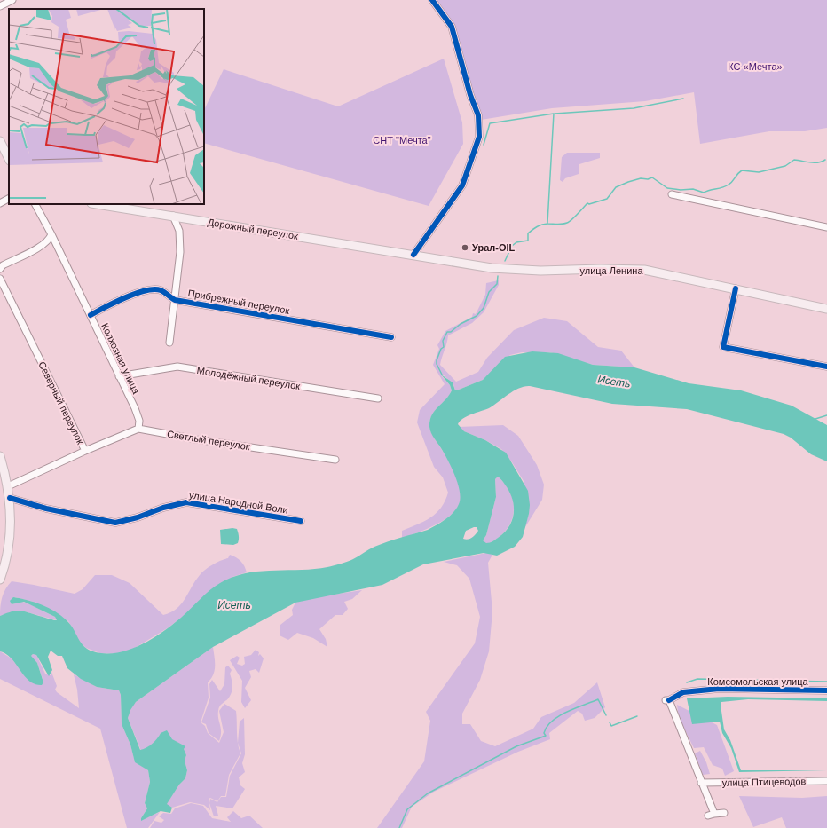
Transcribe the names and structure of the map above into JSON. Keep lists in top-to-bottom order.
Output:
{
  "streets": {
    "main road": ["Дорожный переулок", "улица Ленина"],
    "street": [
      "Прибрежный переулок",
      "Колхозная улица",
      "Молодёжный переулок",
      "Северный переулок",
      "Светлый переулок",
      "улица Народной Воли",
      "Комсомольская улица",
      "улица Птицеводов"
    ]
  },
  "crossings": [
    ["Дорожный переулок", "улица Ленина"],
    ["Прибрежный переулок", "Колхозная улица"],
    ["Колхозная улица", "Молодёжный переулок"],
    ["Колхозная улица", "Светлый переулок"],
    ["Комсомольская улица", "улица Птицеводов"]
  ],
  "water": ["Исеть"],
  "parks": ["КС «Мечта»", "СНТ \"Мечта\""],
  "places": ["Урал-OIL"]
}
